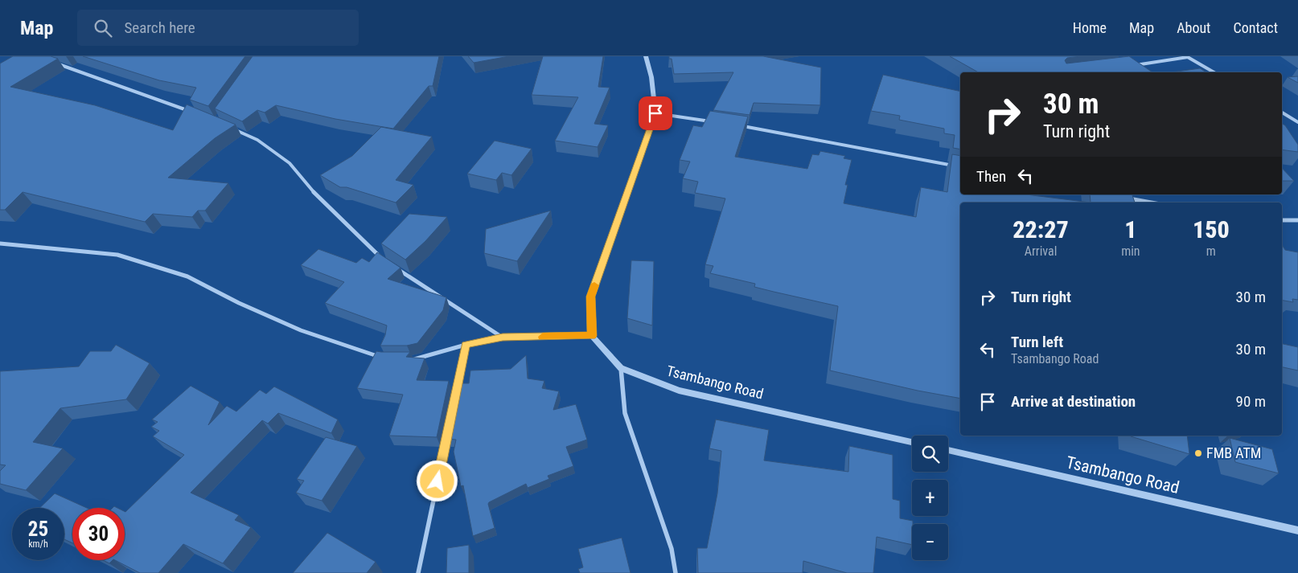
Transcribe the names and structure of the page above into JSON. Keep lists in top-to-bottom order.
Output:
{
  "streets": {
    "street": ["Tsambango Road"]
  },
  "places": ["FMB ATM"],
  "page": {
    "header": "Map",
    "search": "Search here",
    "nav": [
      "Home",
      "Map",
      "About",
      "Contact"
    ],
    "turn": ["30 m", "Turn right"],
    "then": "Then",
    "eta": [
      "22:27",
      "Arrival",
      "1",
      "min",
      "150",
      "m"
    ],
    "list": [
      {
        "name": "Turn right",
        "value": "30 m"
      },
      {
        "name": "Turn left",
        "note": "Tsambango Road",
        "value": "30 m"
      },
      {
        "name": "Arrive at destination",
        "value": "90 m"
      }
    ],
    "map_buttons": ["+", "−"],
    "speed": "25 km/h",
    "limit": "30"
  }
}
